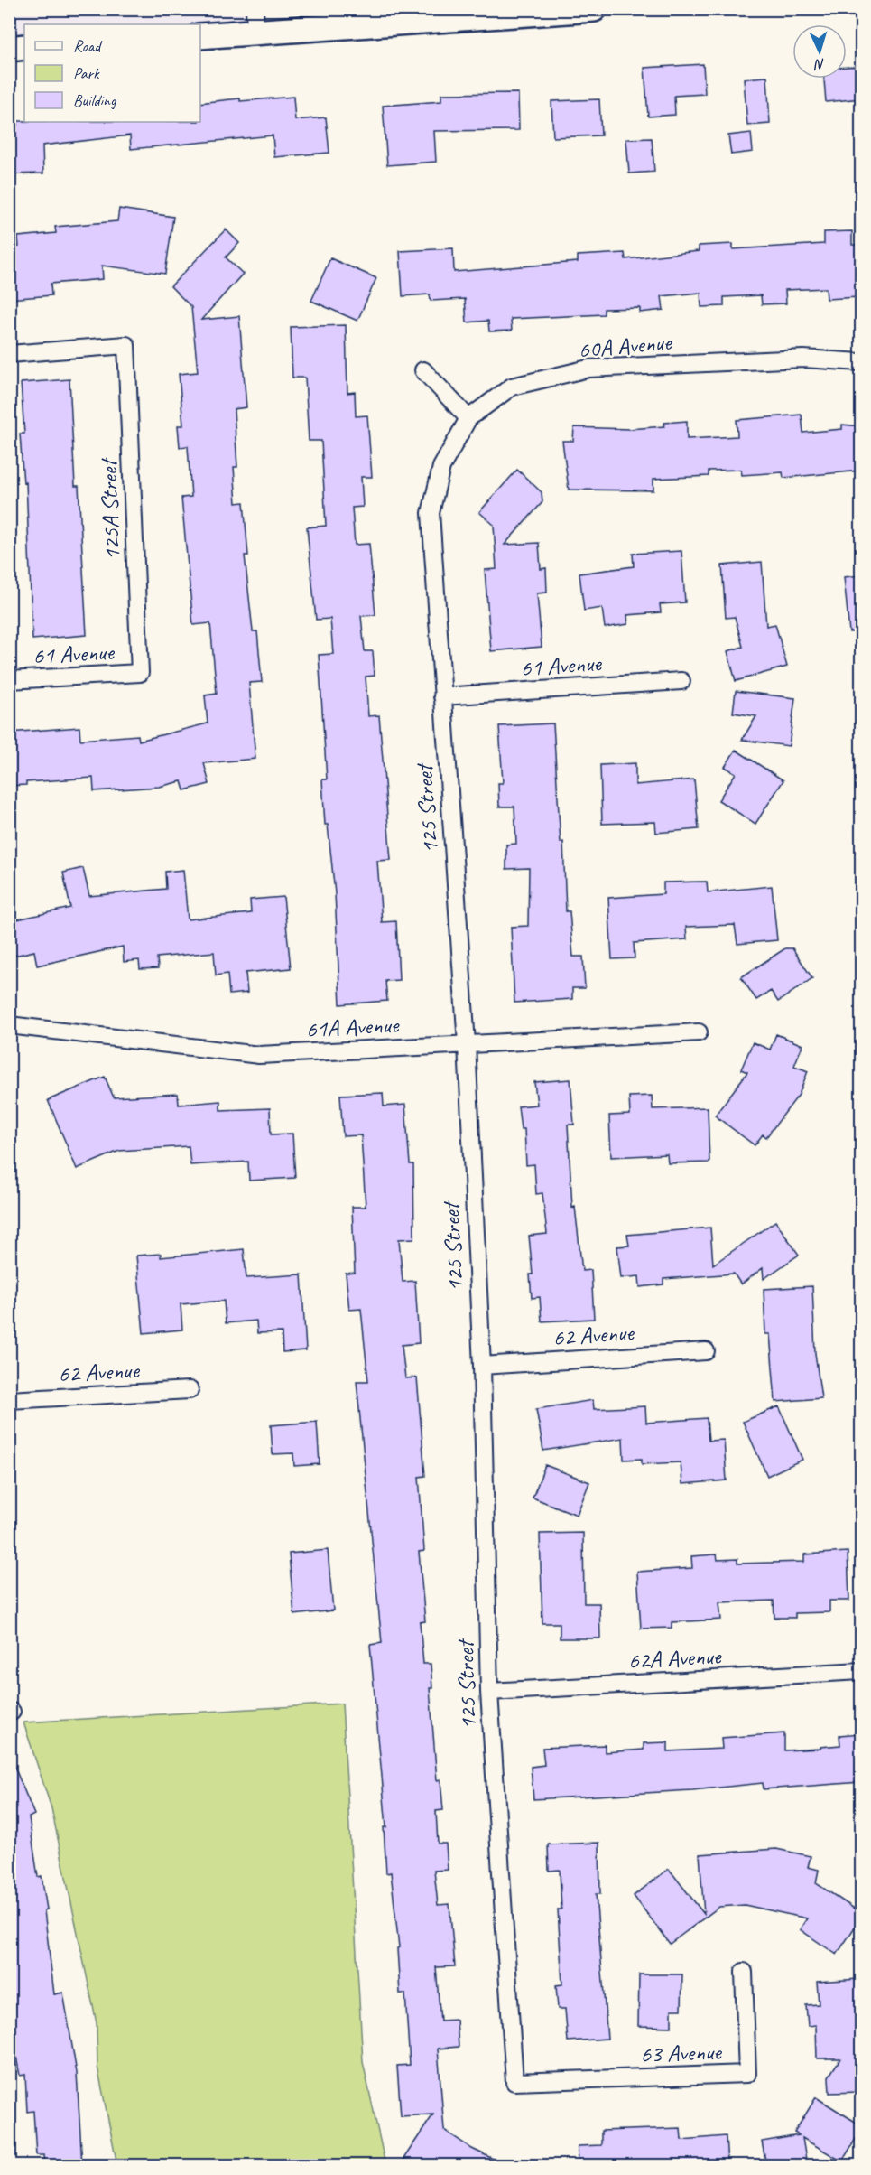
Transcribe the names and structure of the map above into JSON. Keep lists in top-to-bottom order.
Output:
{
  "streets": {
    "street": [
      "60A Avenue",
      "125A Street",
      "61 Avenue",
      "125 Street",
      "61A Avenue",
      "62 Avenue",
      "62A Avenue",
      "63 Avenue"
    ]
  },
  "crossings": [
    ["60A Avenue", "125 Street"],
    ["125A Street", "61 Avenue"],
    ["61 Avenue", "125 Street"],
    ["125 Street", "61A Avenue"],
    ["125 Street", "62 Avenue"],
    ["125 Street", "62A Avenue"],
    ["125 Street", "63 Avenue"]
  ],
  "legend": ["Road", "Park", "Building"],
  "north": "bottom"
}
